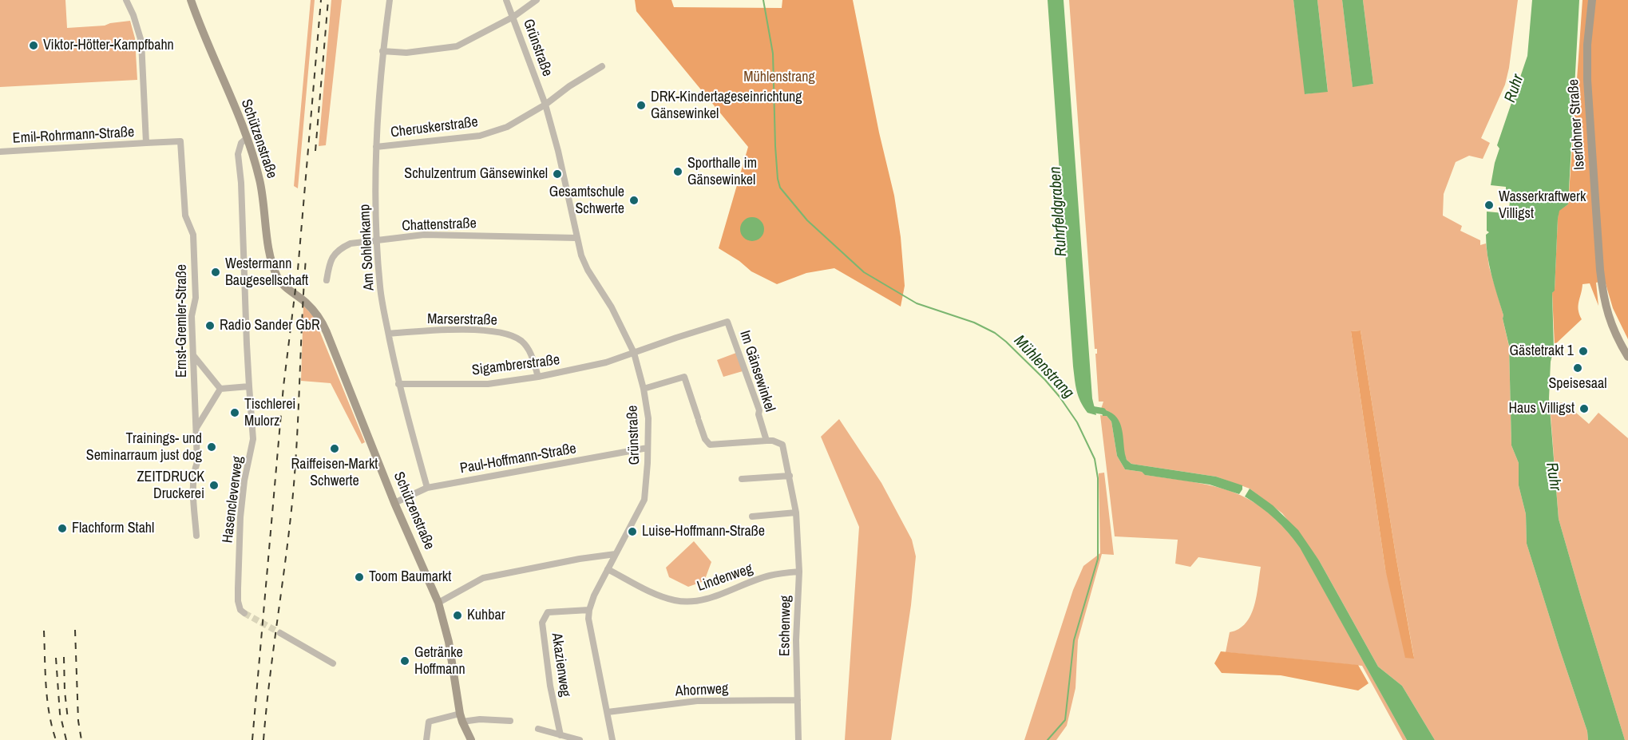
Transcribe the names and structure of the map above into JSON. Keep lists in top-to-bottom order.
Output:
{
  "streets": {
    "main road": ["Iserlohner Straße", "Schützenstraße"],
    "street": [
      "Grünstraße",
      "Cheruskerstraße",
      "Emil-Rohrmann-Straße",
      "Chattenstraße",
      "Am Sohlenkamp",
      "Marserstraße",
      "Ernst-Gremler-Straße",
      "Sigambrerstraße",
      "Im Gänsewinkel",
      "Paul-Hoffmann-Straße",
      "Hasencleverweg",
      "Lindenweg",
      "Eschenweg",
      "Akazienweg",
      "Ahornweg"
    ]
  },
  "crossings": [
    ["Grünstraße", "Cheruskerstraße"],
    ["Grünstraße", "Chattenstraße"],
    ["Grünstraße", "Sigambrerstraße"],
    ["Grünstraße", "Im Gänsewinkel"],
    ["Grünstraße", "Paul-Hoffmann-Straße"],
    ["Grünstraße", "Lindenweg"],
    ["Grünstraße", "Akazienweg"],
    ["Grünstraße", "Ahornweg"],
    ["Cheruskerstraße", "Am Sohlenkamp"],
    ["Emil-Rohrmann-Straße", "Ernst-Gremler-Straße"],
    ["Schützenstraße", "Paul-Hoffmann-Straße"],
    ["Schützenstraße", "Hasencleverweg"],
    ["Chattenstraße", "Am Sohlenkamp"],
    ["Am Sohlenkamp", "Marserstraße"],
    ["Am Sohlenkamp", "Sigambrerstraße"],
    ["Am Sohlenkamp", "Paul-Hoffmann-Straße"],
    ["Marserstraße", "Sigambrerstraße"],
    ["Sigambrerstraße", "Im Gänsewinkel"],
    ["Im Gänsewinkel", "Eschenweg"],
    ["Lindenweg", "Eschenweg"],
    ["Eschenweg", "Ahornweg"]
  ],
  "water": ["Ruhr", "Ruhrfeldgraben", "Mühlenstrang"],
  "parks": ["Mühlenstrang"],
  "places": [
    "Viktor-Hötter-Kampfbahn",
    "DRK-Kindertageseinrichtung Gänsewinkel",
    "Sporthalle im Gänsewinkel",
    "Schulzentrum Gänsewinkel",
    "Gesamtschule Schwerte",
    "Wasserkraftwerk Villigst",
    "Westermann Baugesellschaft",
    "Radio Sander GbR",
    "Gästetrakt 1",
    "Speisesaal",
    "Haus Villigst",
    "Tischlerei Mulorz",
    "Trainings- und Seminarraum just dog",
    "Raiffeisen-Markt Schwerte",
    "ZEITDRUCK Druckerei",
    "Flachform Stahl",
    "Luise-Hoffmann-Straße",
    "Toom Baumarkt",
    "Kuhbar",
    "Getränke Hoffmann"
  ]
}
